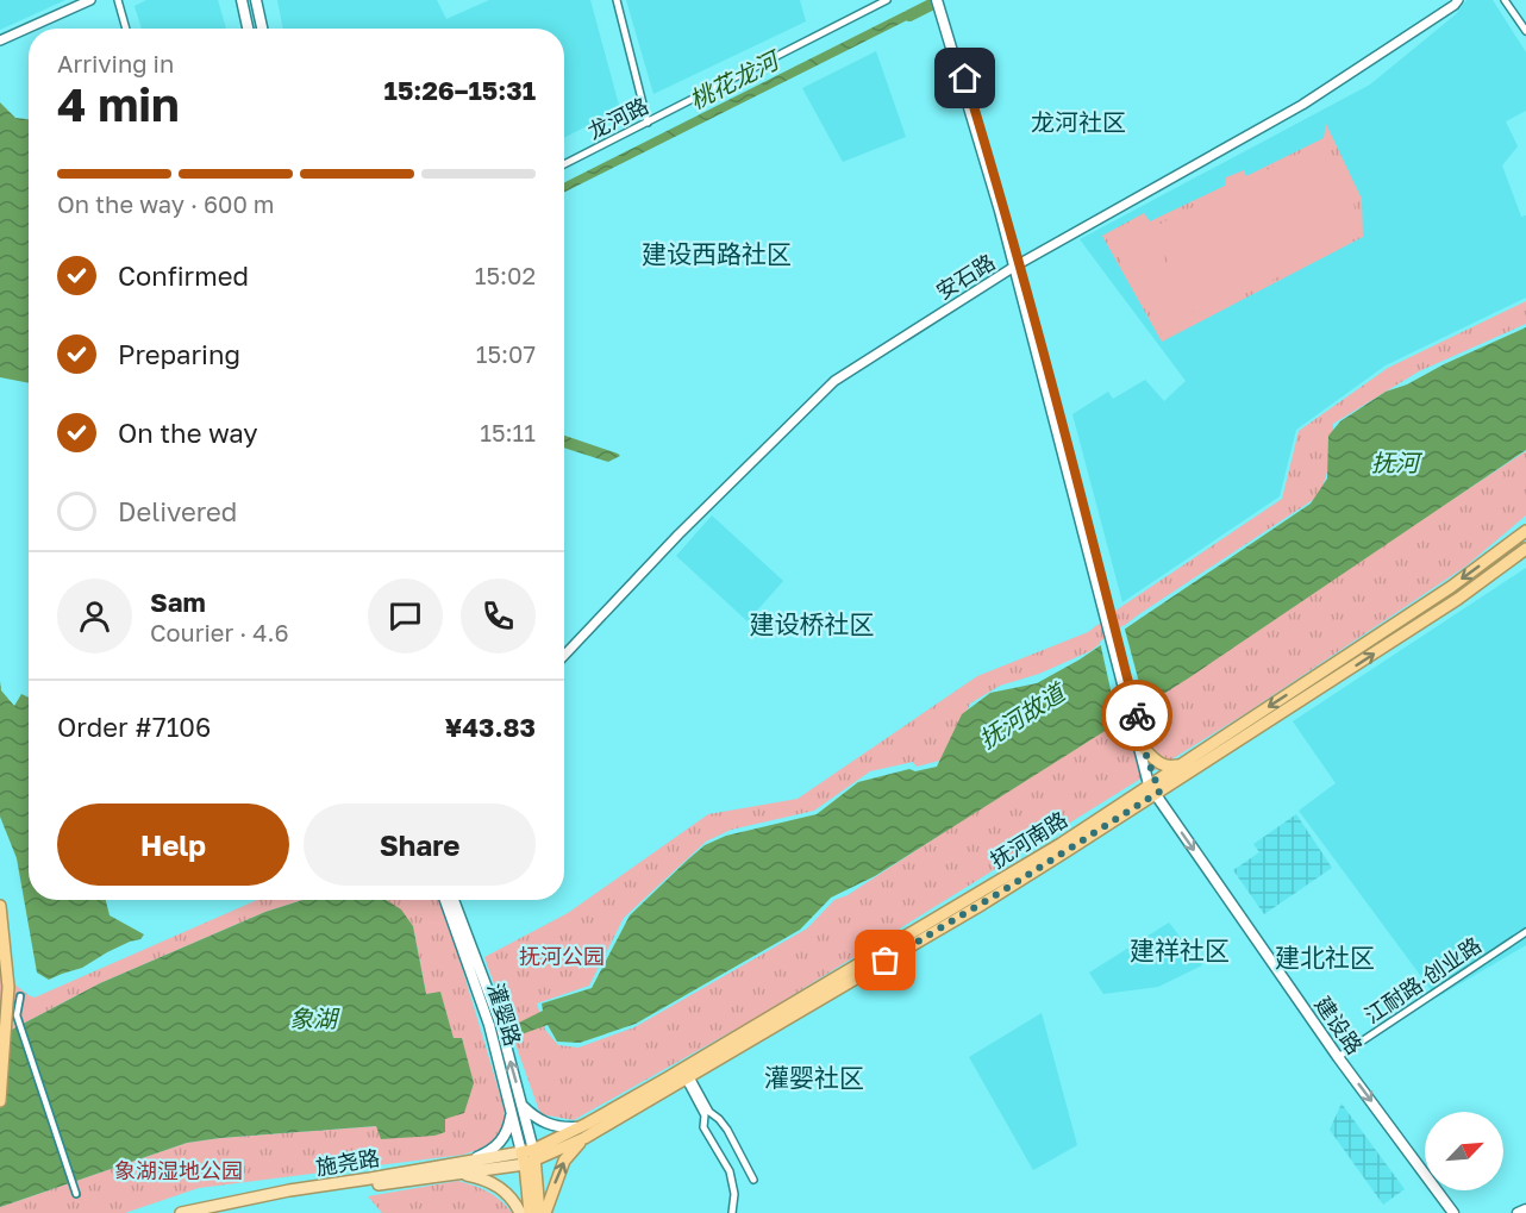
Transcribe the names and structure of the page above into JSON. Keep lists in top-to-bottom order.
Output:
{
  "streets": {
    "highway": ["抚河南路"],
    "main road": ["灌婴路", "建设路", "施尧路"],
    "street": ["龙河路", "安石路", "江耐路·创业路"]
  },
  "crossings": [
    ["安石路", "建设路"],
    ["抚河南路", "灌婴路"],
    ["抚河南路", "建设路"],
    ["抚河南路", "施尧路"],
    ["江耐路·创业路", "建设路"],
    ["灌婴路", "施尧路"]
  ],
  "one_way": ["建设路"],
  "districts": [
    "龙河社区",
    "建设西路社区",
    "建设桥社区",
    "建祥社区",
    "建北社区",
    "灌婴社区"
  ],
  "water": [
    "桃花龙河",
    "抚河",
    "抚河故道",
    "象湖"
  ],
  "parks": ["抚河公园", "象湖湿地公园"],
  "north": "top right",
  "page": {
    "heading": ["4 min", "Arriving in", "15:26–15:31"],
    "panel": [
      "Sam",
      "Courier · 4.6",
      "Order #7106",
      "¥43.83"
    ],
    "bar": "On the way · 600 m",
    "list": [
      ["Confirmed", "15:02"],
      ["Preparing", "15:07"],
      ["On the way", "15:11"],
      "Delivered"
    ],
    "buttons": ["Help", "Share"]
  }
}
